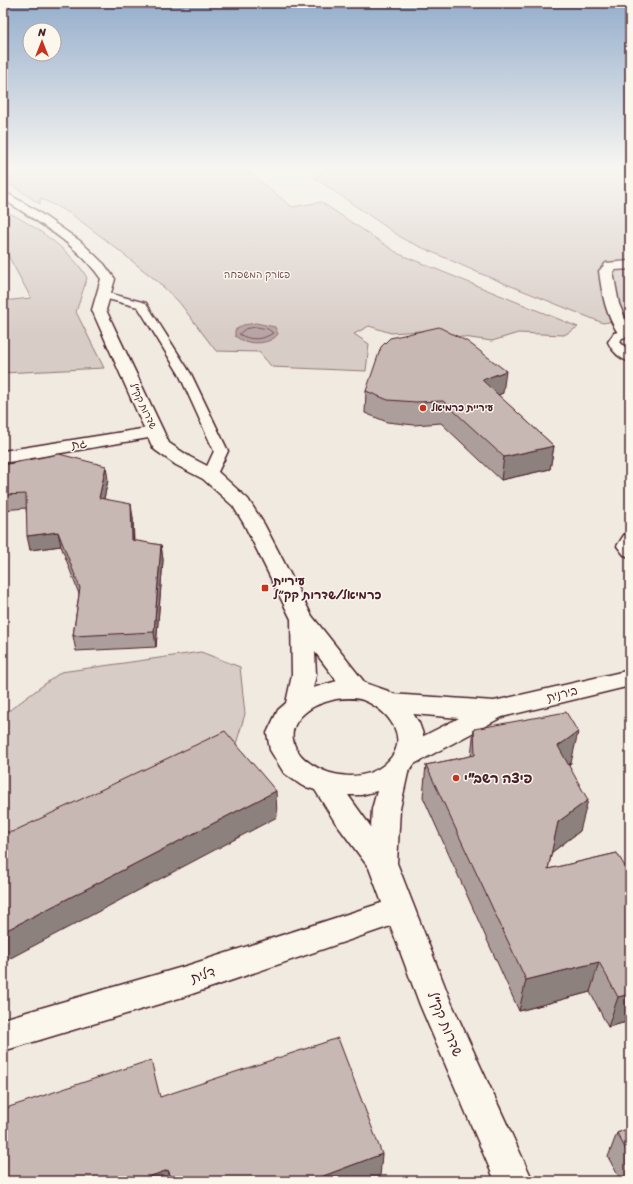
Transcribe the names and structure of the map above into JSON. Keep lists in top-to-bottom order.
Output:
{
  "streets": {
    "street": [
      "שדרות קק\"ל",
      "גת",
      "בירנית",
      "דלית"
    ]
  },
  "crossings": [
    ["שדרות קק\"ל", "גת"],
    ["שדרות קק\"ל", "דלית"]
  ],
  "parks": ["פארק המשפחה"],
  "places": {
    "other": ["עיריית כרמיאל", "פיצה רשב\"י"],
    "transit": ["עיריית כרמיאל/שדרות קק״ל"]
  },
  "north": "top"
}
